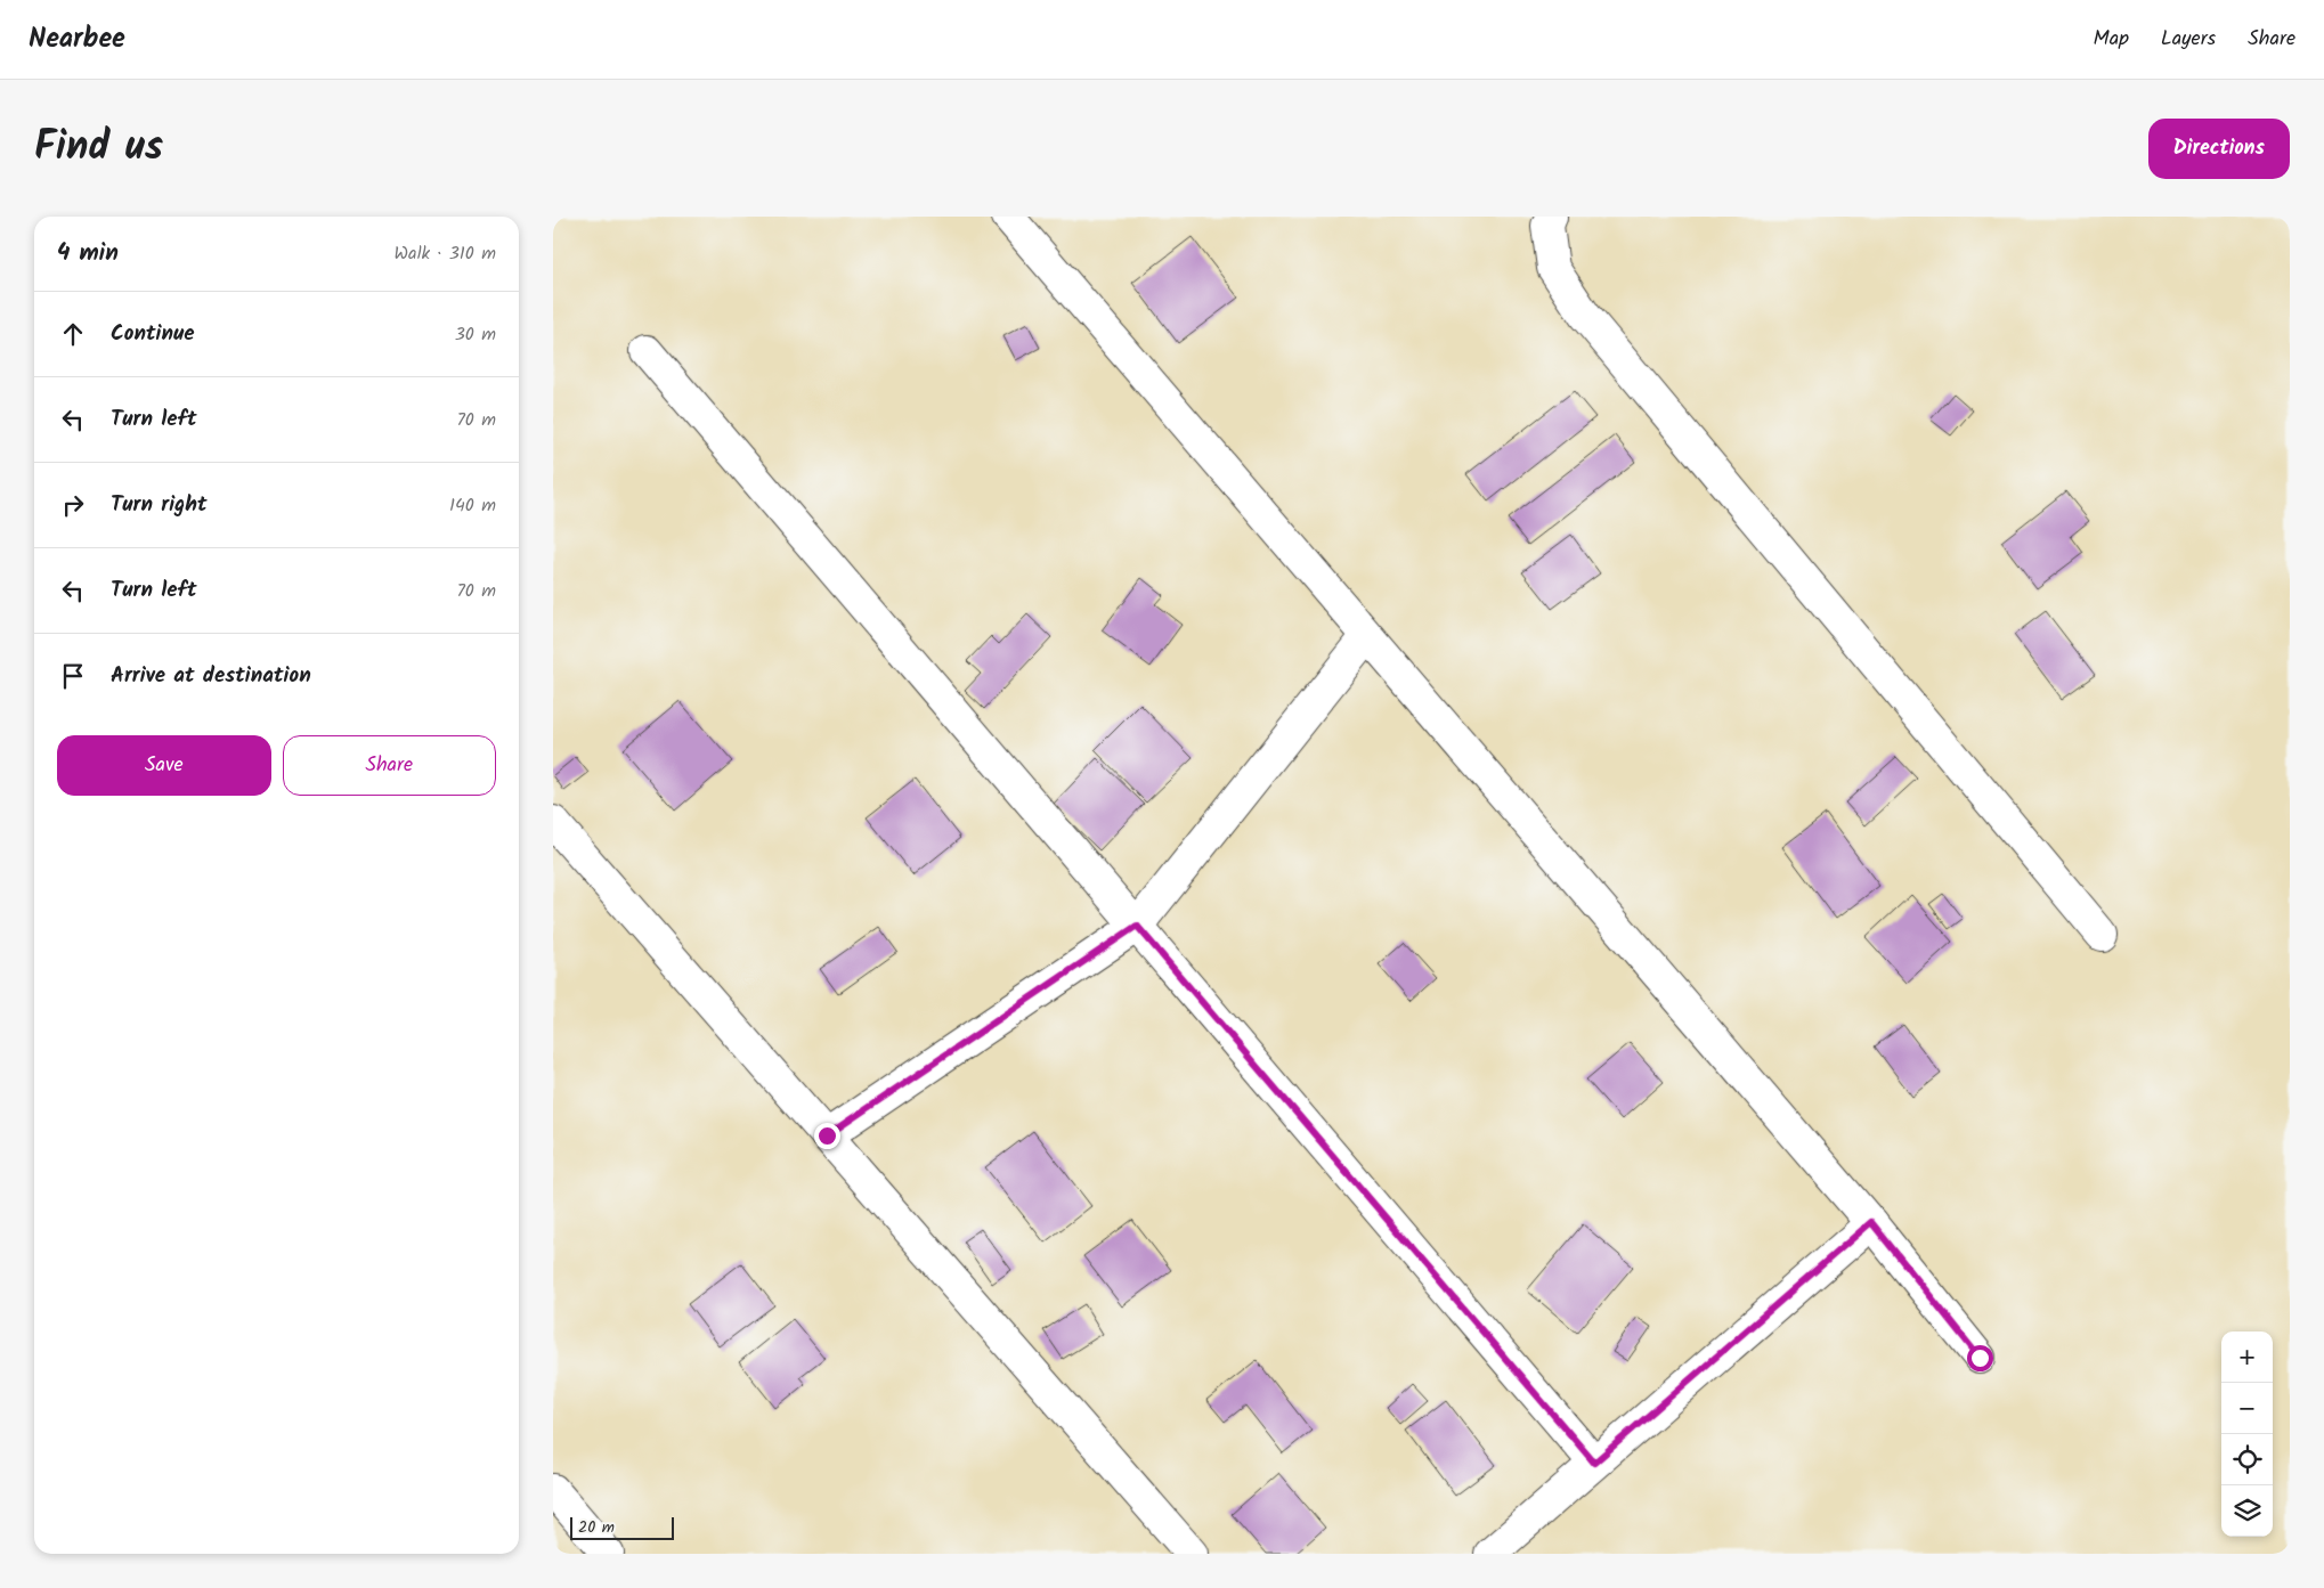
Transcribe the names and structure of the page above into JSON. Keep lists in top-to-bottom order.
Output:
{
  "scale_bar": "20 m",
  "page": {
    "header": "Nearbee",
    "nav": ["Map", "Layers", "Share"],
    "title": "Find us",
    "buttons": [
      "Directions",
      ["Save", "Share"]
    ],
    "heading": ["4 min", "Walk · 310 m"],
    "list": [
      ["Continue", "30 m"],
      ["Turn left", "70 m"],
      ["Turn right", "140 m"],
      ["Turn left", "70 m"],
      "Arrive at destination"
    ],
    "map_buttons": ["+", "−"],
    "scale": "20 m"
  }
}
